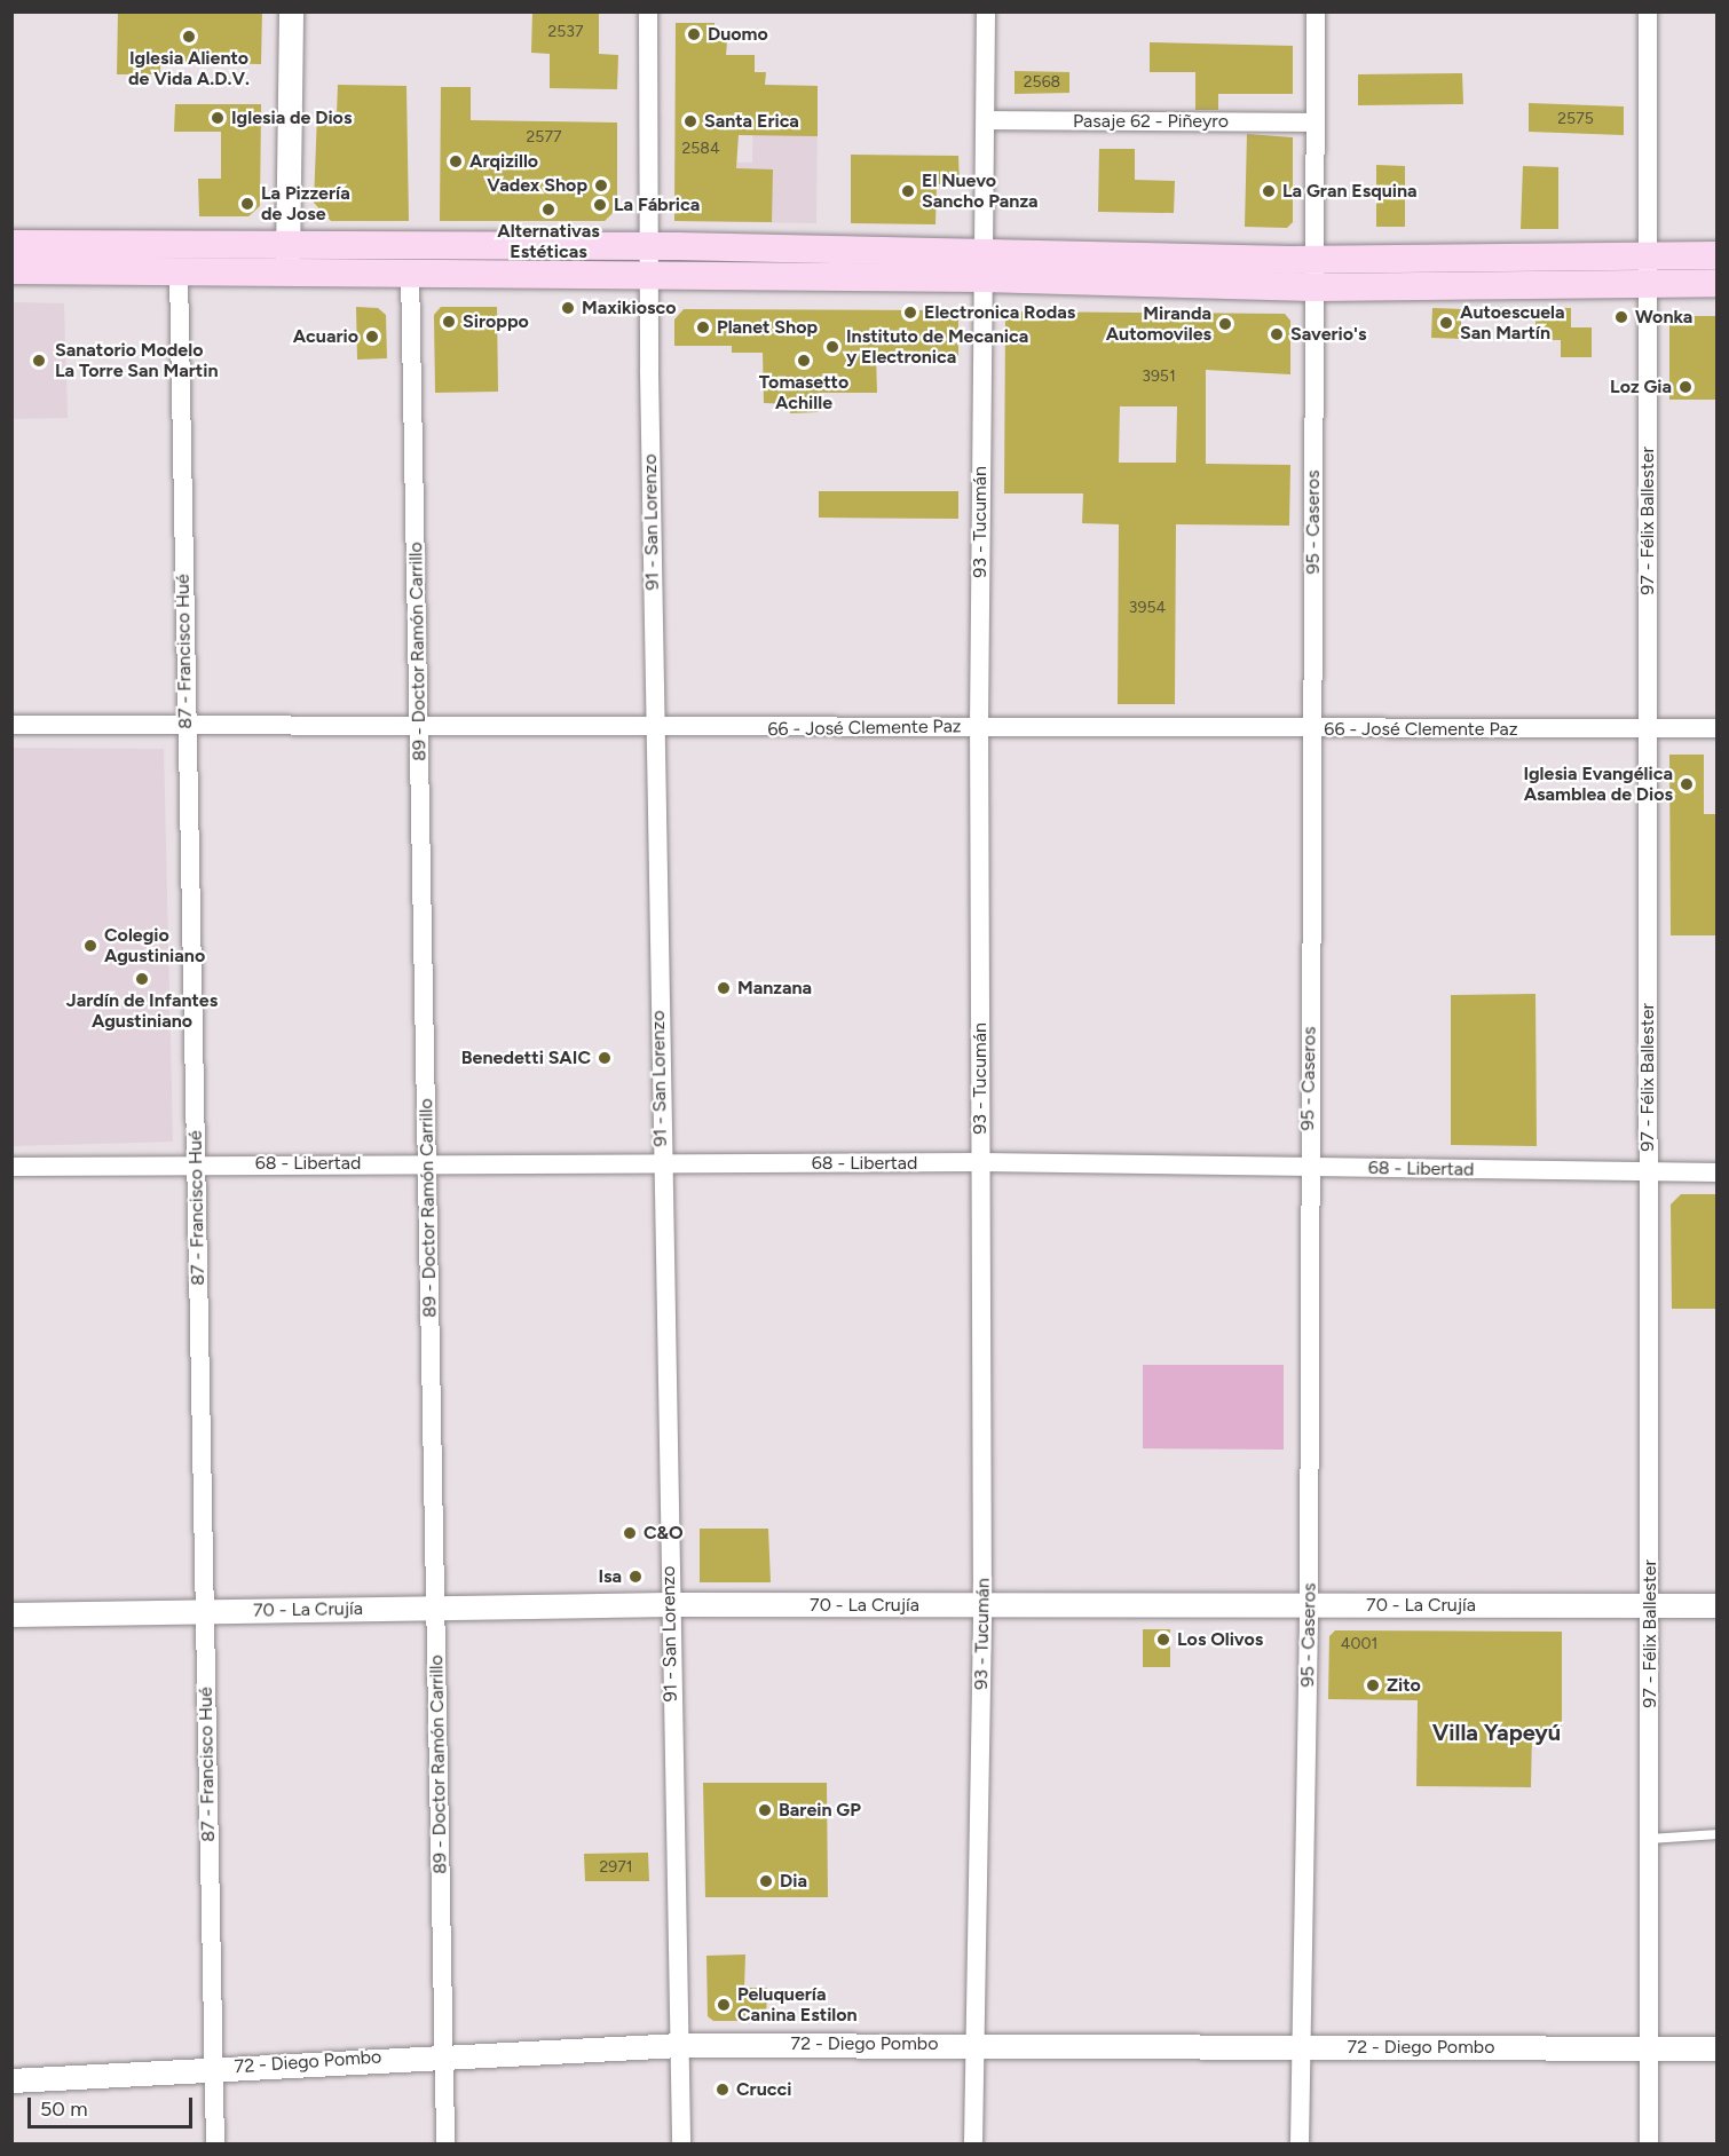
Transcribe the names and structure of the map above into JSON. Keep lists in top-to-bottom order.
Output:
{
  "streets": {
    "street": [
      "Pasaje 62 - Piñeyro",
      "97 - Félix Ballester",
      "91 - San Lorenzo",
      "93 - Tucumán",
      "95 - Caseros",
      "87 - Francisco Hué",
      "89 - Doctor Ramón Carrillo",
      "66 - José Clemente Paz",
      "68 - Libertad",
      "70 - La Crujía",
      "72 - Diego Pombo"
    ]
  },
  "crossings": [
    ["Pasaje 62 - Piñeyro", "93 - Tucumán"],
    ["Pasaje 62 - Piñeyro", "95 - Caseros"],
    ["97 - Félix Ballester", "66 - José Clemente Paz"],
    ["97 - Félix Ballester", "68 - Libertad"],
    ["97 - Félix Ballester", "70 - La Crujía"],
    ["97 - Félix Ballester", "72 - Diego Pombo"],
    ["91 - San Lorenzo", "66 - José Clemente Paz"],
    ["91 - San Lorenzo", "68 - Libertad"],
    ["91 - San Lorenzo", "70 - La Crujía"],
    ["91 - San Lorenzo", "72 - Diego Pombo"],
    ["93 - Tucumán", "66 - José Clemente Paz"],
    ["93 - Tucumán", "68 - Libertad"],
    ["93 - Tucumán", "70 - La Crujía"],
    ["93 - Tucumán", "72 - Diego Pombo"],
    ["95 - Caseros", "66 - José Clemente Paz"],
    ["95 - Caseros", "68 - Libertad"],
    ["95 - Caseros", "70 - La Crujía"],
    ["95 - Caseros", "72 - Diego Pombo"],
    ["87 - Francisco Hué", "66 - José Clemente Paz"],
    ["87 - Francisco Hué", "68 - Libertad"],
    ["87 - Francisco Hué", "70 - La Crujía"],
    ["87 - Francisco Hué", "72 - Diego Pombo"],
    ["89 - Doctor Ramón Carrillo", "66 - José Clemente Paz"],
    ["89 - Doctor Ramón Carrillo", "68 - Libertad"],
    ["89 - Doctor Ramón Carrillo", "70 - La Crujía"],
    ["89 - Doctor Ramón Carrillo", "72 - Diego Pombo"]
  ],
  "districts": ["Villa Yapeyú"],
  "places": [
    "Duomo",
    "Iglesia Aliento de Vida A.D.V.",
    "Iglesia de Dios",
    "Santa Erica",
    "Arqizillo",
    "Vadex Shop",
    "El Nuevo Sancho Panza",
    "La Gran Esquina",
    "La Pizzería de Jose",
    "La Fábrica",
    "Alternativas Estéticas",
    "Maxikiosco",
    "Electronica Rodas",
    "Wonka",
    "Siroppo",
    "Autoescuela San Martín",
    "Miranda Automoviles",
    "Planet Shop",
    "Saverio's",
    "Acuario",
    "Instituto de Mecanica y Electronica",
    "Sanatorio Modelo La Torre San Martin",
    "Tomasetto Achille",
    "Loz Gia",
    "Iglesia Evangélica Asamblea de Dios",
    "Colegio Agustiniano",
    "Jardín de Infantes Agustiniano",
    "Manzana",
    "Benedetti SAIC",
    "C&O",
    "Isa",
    "Los Olivos",
    "Zito",
    "Barein GP",
    "Dia",
    "Peluquería Canina Estilon",
    "Crucci"
  ],
  "house_numbers": [
    "2537",
    "2568",
    "2575",
    "2577",
    "2584",
    "3951",
    "3954",
    "4001",
    "2971"
  ],
  "scale_bar": "50 m"
}
